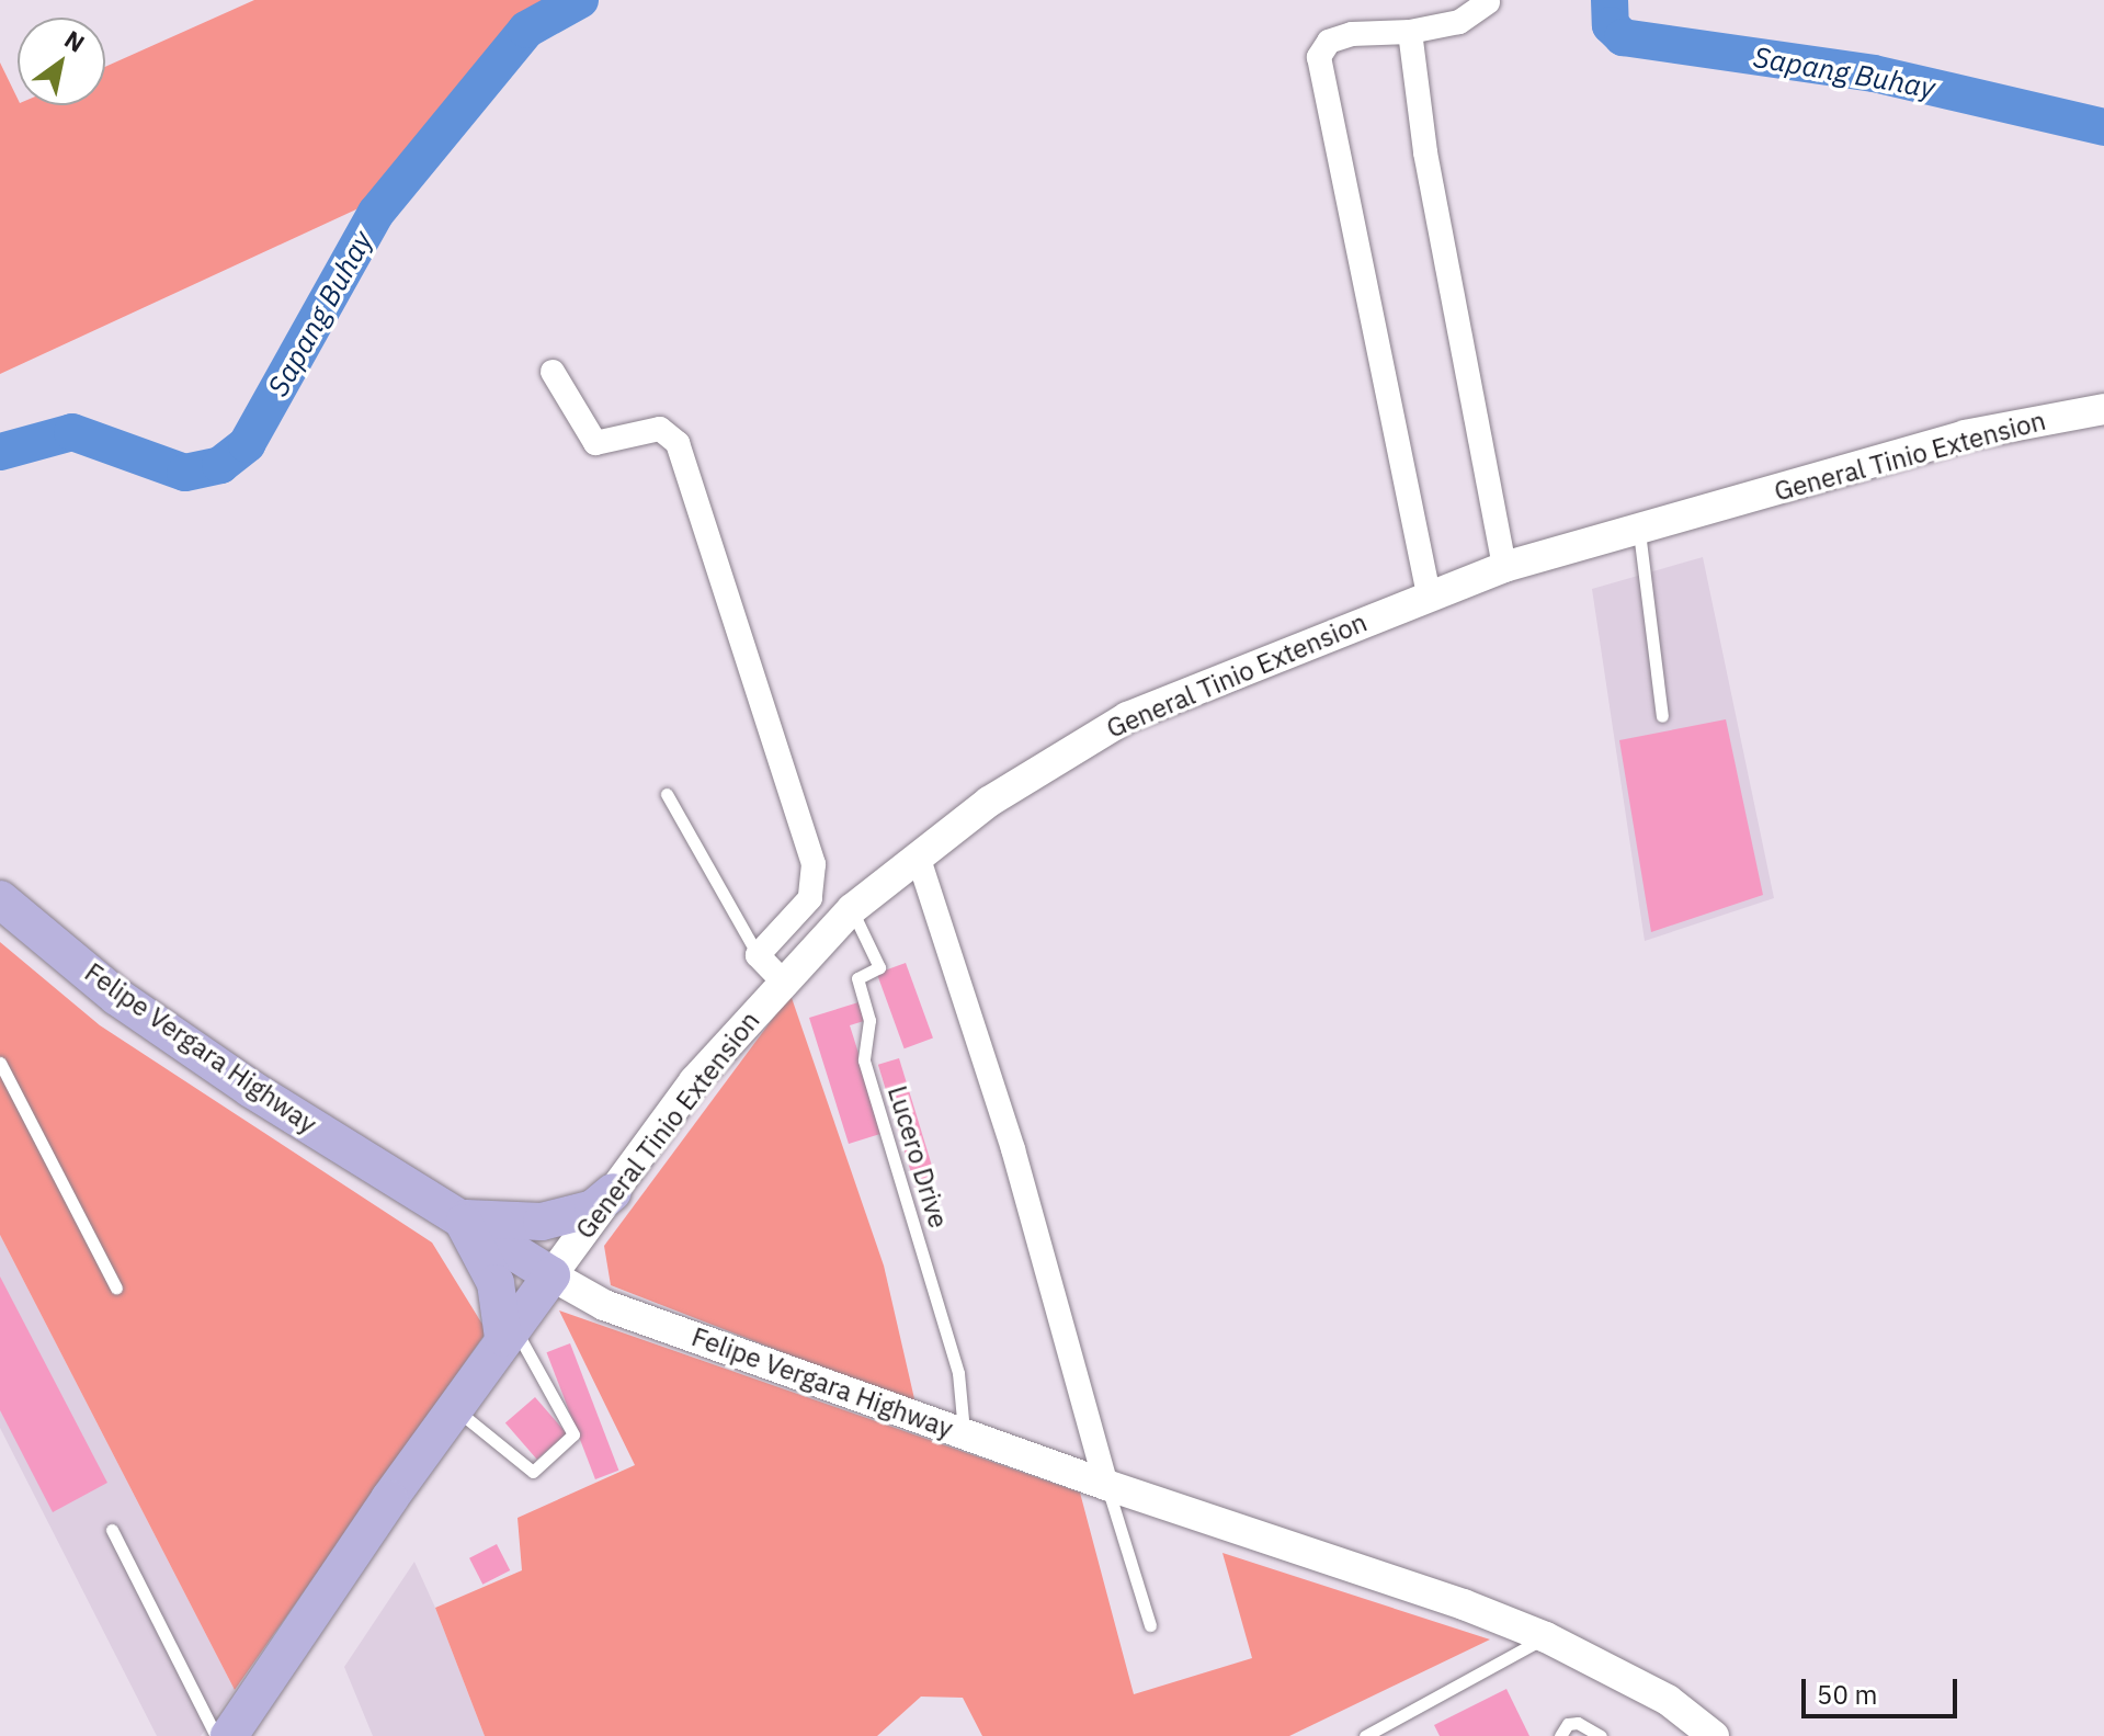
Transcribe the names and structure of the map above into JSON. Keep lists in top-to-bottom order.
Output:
{
  "streets": {
    "main road": ["General Tinio Extension", "Felipe Vergara Highway"],
    "lane": ["Lucero Drive"]
  },
  "crossings": [
    ["General Tinio Extension", "Felipe Vergara Highway"],
    ["General Tinio Extension", "Lucero Drive"],
    ["Felipe Vergara Highway", "Lucero Drive"]
  ],
  "water": ["Sapang Buhay"],
  "scale_bar": "50 m",
  "north": "top right"
}
